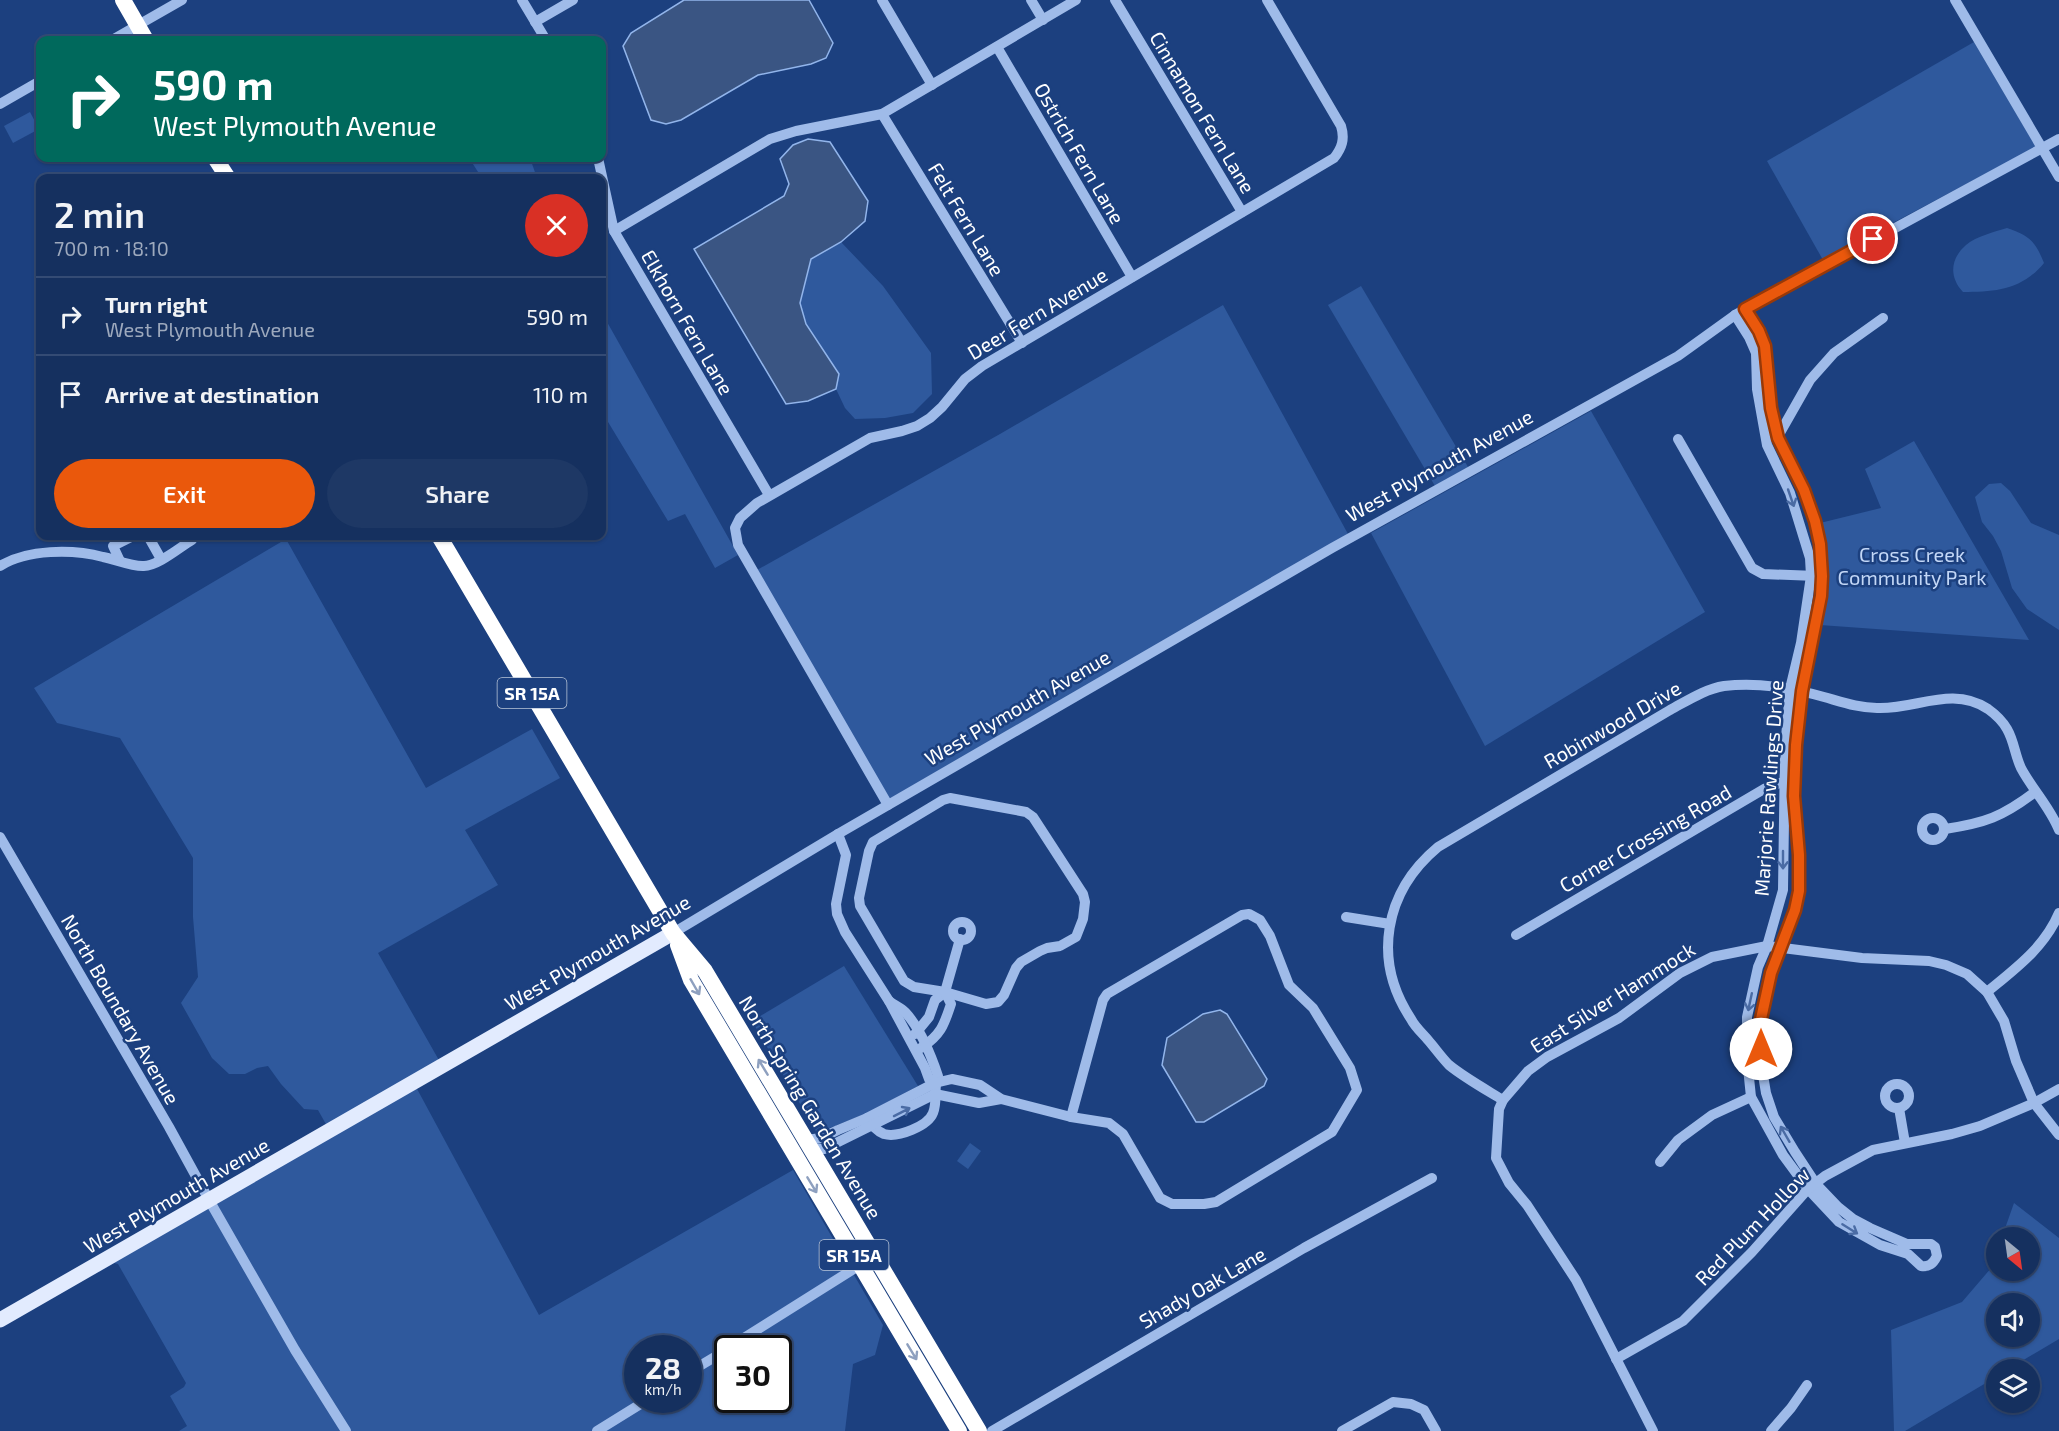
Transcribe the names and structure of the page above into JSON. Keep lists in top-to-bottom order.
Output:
{
  "streets": {
    "highway": ["SR 15A", "North Spring Garden Avenue"],
    "main road": ["West Plymouth Avenue"],
    "street": [
      "Cinnamon Fern Lane",
      "Ostrich Fern Lane",
      "Felt Fern Lane",
      "Deer Fern Avenue",
      "Elkhorn Fern Lane",
      "Robinwood Drive",
      "Marjorie Rawlings Drive",
      "Corner Crossing Road",
      "East Silver Hammock",
      "North Boundary Avenue",
      "Red Plum Hollow",
      "Shady Oak Lane"
    ]
  },
  "crossings": [
    ["Cinnamon Fern Lane", "Deer Fern Avenue"],
    ["Ostrich Fern Lane", "Deer Fern Avenue"],
    ["Felt Fern Lane", "Deer Fern Avenue"],
    ["Deer Fern Avenue", "Elkhorn Fern Lane"],
    ["Deer Fern Avenue", "West Plymouth Avenue"],
    ["West Plymouth Avenue", "Marjorie Rawlings Drive"],
    ["West Plymouth Avenue", "North Boundary Avenue"],
    ["West Plymouth Avenue", "North Spring Garden Avenue"],
    ["Robinwood Drive", "Marjorie Rawlings Drive"],
    ["Robinwood Drive", "East Silver Hammock"],
    ["Marjorie Rawlings Drive", "Corner Crossing Road"],
    ["Marjorie Rawlings Drive", "East Silver Hammock"],
    ["Marjorie Rawlings Drive", "Red Plum Hollow"]
  ],
  "parks": ["Cross Creek Community Park"],
  "north": "bottom right",
  "page": {
    "turn": ["590 m", "West Plymouth Avenue"],
    "heading": ["2 min", "700 m · 18:10"],
    "list": [
      {
        "name": "Turn right",
        "note": "West Plymouth Avenue",
        "value": "590 m"
      },
      {
        "name": "Arrive at destination",
        "value": "110 m"
      }
    ],
    "buttons": ["Exit", "Share"],
    "speed": "28 km/h",
    "limit": "30"
  }
}
